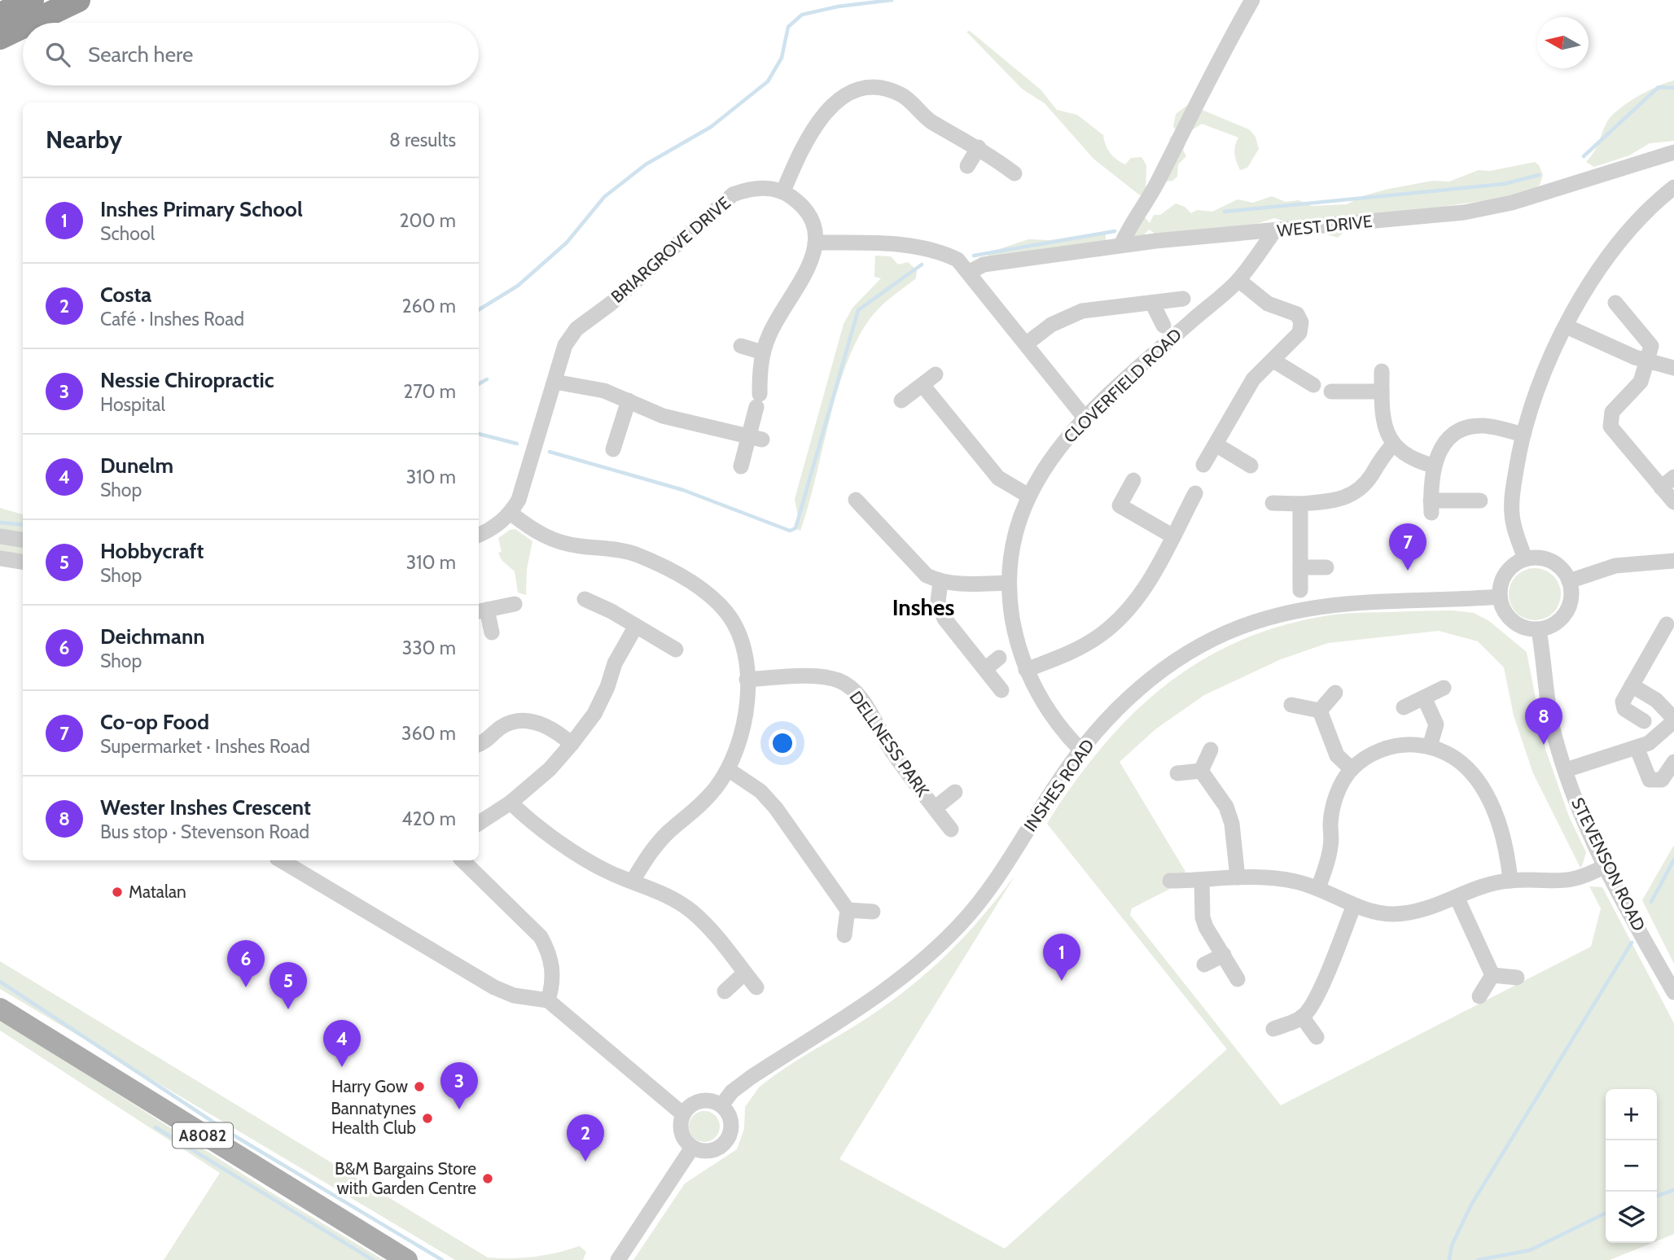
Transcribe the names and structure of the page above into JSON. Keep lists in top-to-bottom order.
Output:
{
  "streets": {
    "main road": ["A8082"],
    "street": [
      "WEST DRIVE",
      "BRIARGROVE DRIVE",
      "CLOVERFIELD ROAD",
      "DELLNESS PARK",
      "INSHES ROAD",
      "STEVENSON ROAD"
    ]
  },
  "crossings": [
    ["WEST DRIVE", "CLOVERFIELD ROAD"],
    ["CLOVERFIELD ROAD", "INSHES ROAD"],
    ["INSHES ROAD", "STEVENSON ROAD"]
  ],
  "districts": ["Inshes"],
  "places": [
    "Matalan",
    "Harry Gow",
    "Bannatynes Health Club",
    "B&M Bargains Store with Garden Centre"
  ],
  "north": "left",
  "page": {
    "search": "Search here",
    "heading": ["Nearby", "8 results"],
    "list": [
      {
        "mark": "1",
        "name": "Inshes Primary School",
        "note": "School",
        "value": "200 m"
      },
      {
        "mark": "2",
        "name": "Costa",
        "note": "Café · Inshes Road",
        "value": "260 m"
      },
      {
        "mark": "3",
        "name": "Nessie Chiropractic",
        "note": "Hospital",
        "value": "270 m"
      },
      {
        "mark": "4",
        "name": "Dunelm",
        "note": "Shop",
        "value": "310 m"
      },
      {
        "mark": "5",
        "name": "Hobbycraft",
        "note": "Shop",
        "value": "310 m"
      },
      {
        "mark": "6",
        "name": "Deichmann",
        "note": "Shop",
        "value": "330 m"
      },
      {
        "mark": "7",
        "name": "Co-op Food",
        "note": "Supermarket · Inshes Road",
        "value": "360 m"
      },
      {
        "mark": "8",
        "name": "Wester Inshes Crescent",
        "note": "Bus stop · Stevenson Road",
        "value": "420 m"
      }
    ],
    "pins": [
      "7",
      "8",
      "1",
      "6",
      "5",
      "4",
      "3",
      "2"
    ],
    "map_buttons": ["+", "−"]
  }
}
